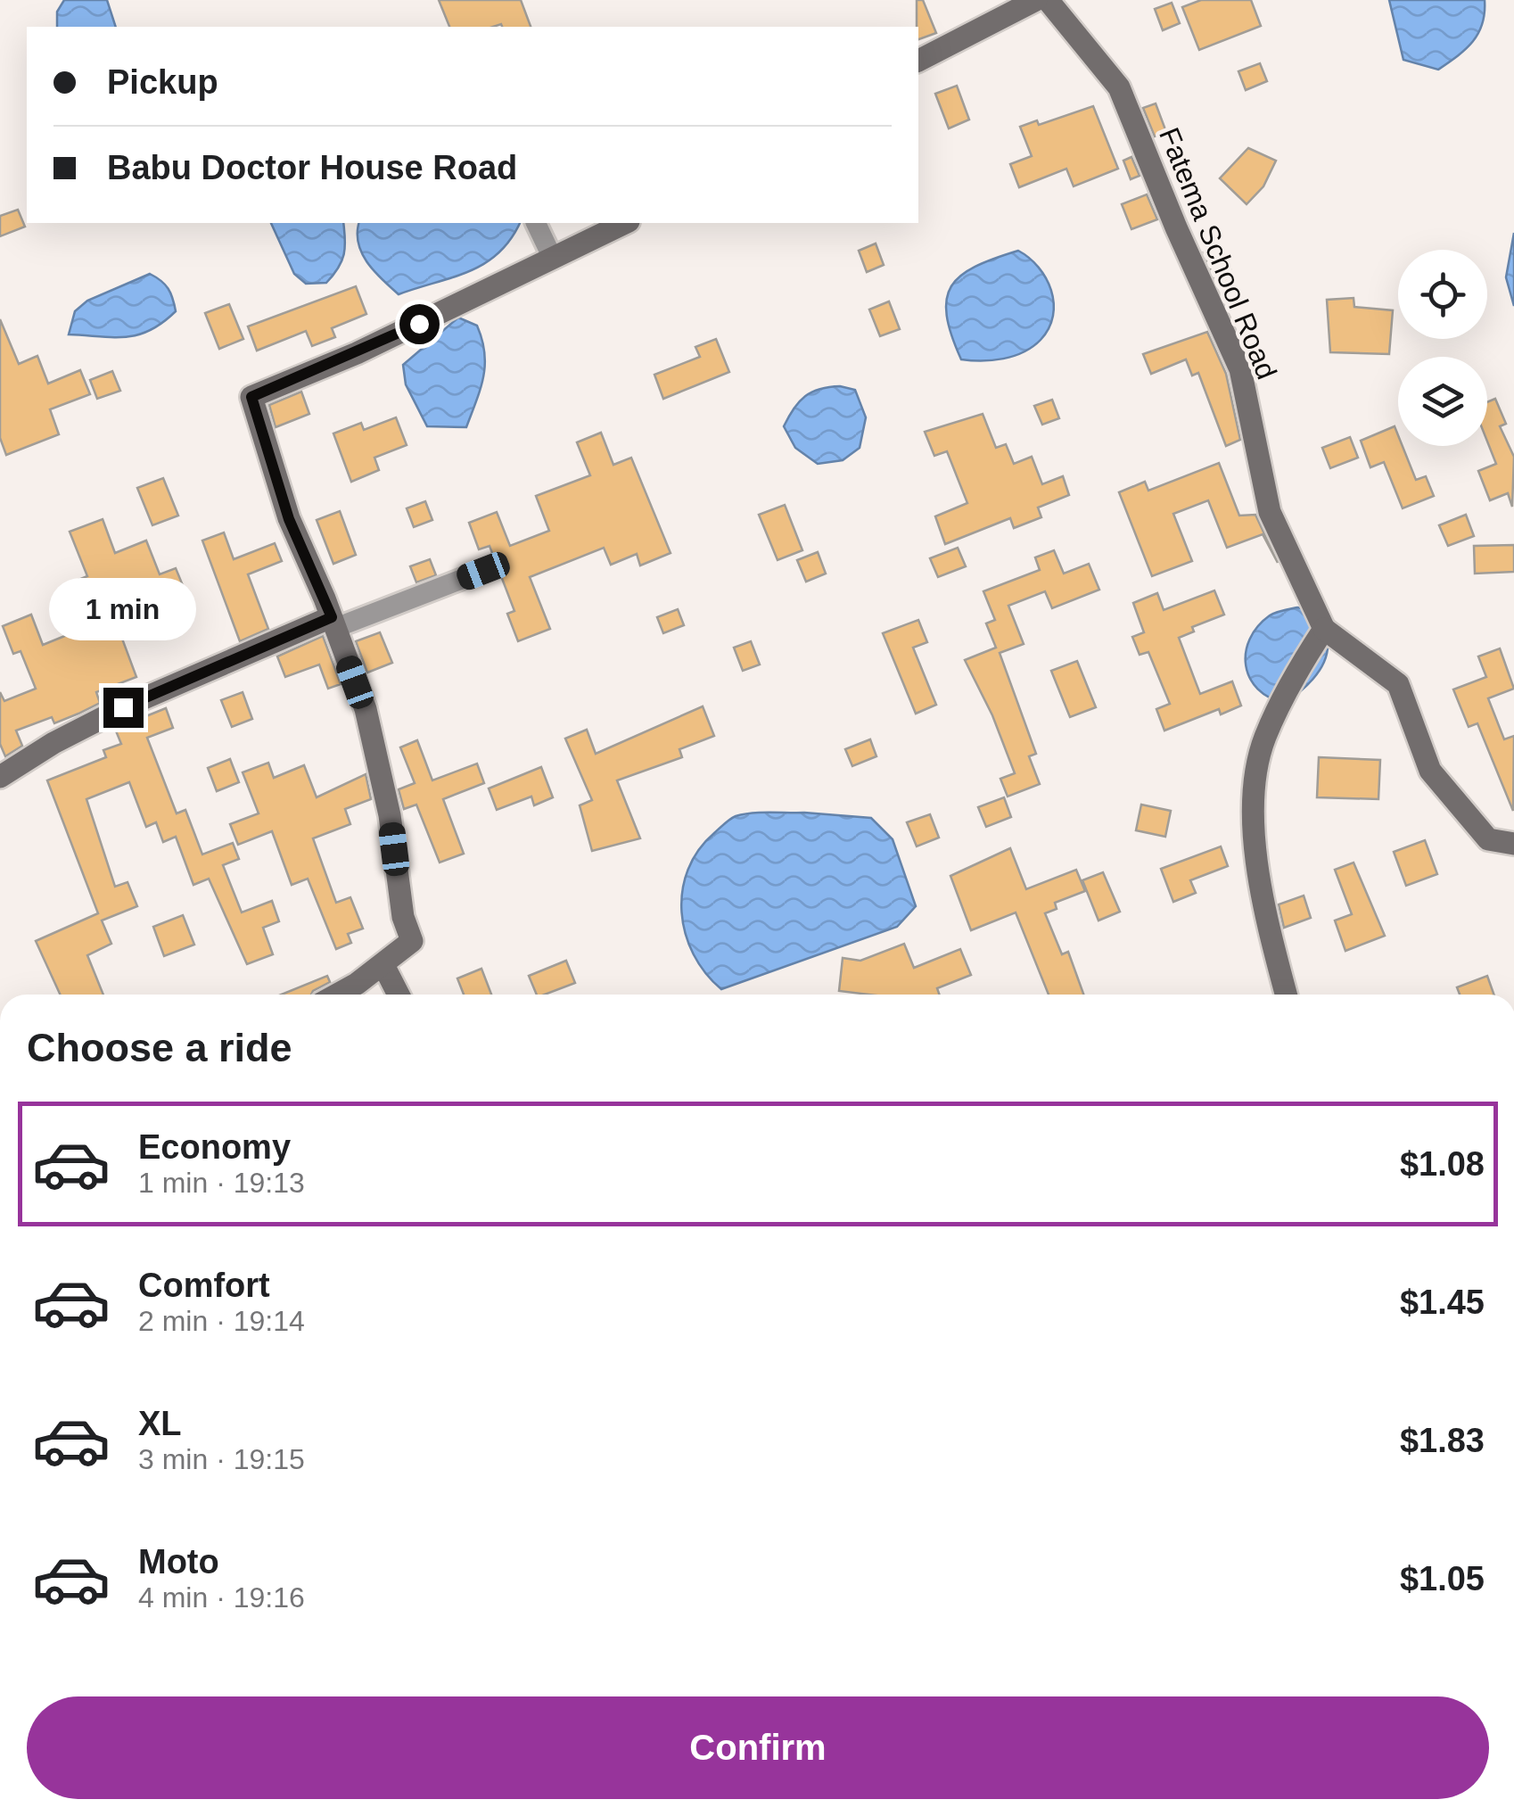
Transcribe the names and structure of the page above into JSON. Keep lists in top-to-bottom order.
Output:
{
  "streets": {
    "street": ["Fatema School Road"]
  },
  "page": {
    "banner": ["Pickup", "Babu Doctor House Road"],
    "bubble": "1 min",
    "heading": "Choose a ride",
    "list": [
      {
        "name": "Economy",
        "note": "1 min · 19:13",
        "value": "$1.08"
      },
      {
        "name": "Comfort",
        "note": "2 min · 19:14",
        "value": "$1.45"
      },
      {
        "name": "XL",
        "note": "3 min · 19:15",
        "value": "$1.83"
      },
      {
        "name": "Moto",
        "note": "4 min · 19:16",
        "value": "$1.05"
      }
    ],
    "buttons": "Confirm"
  }
}
